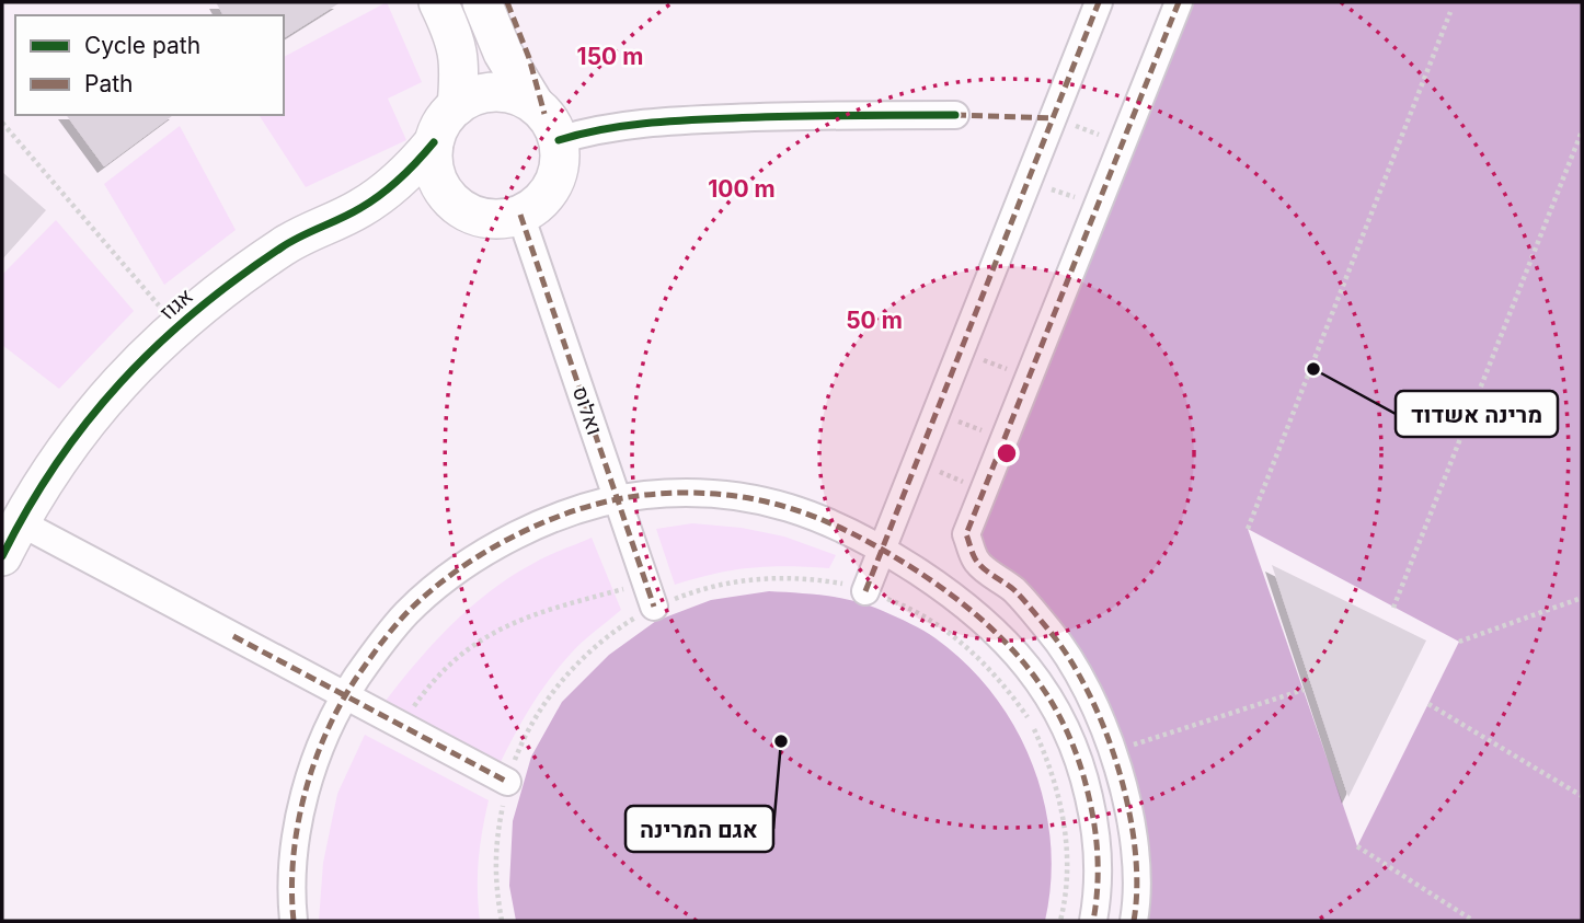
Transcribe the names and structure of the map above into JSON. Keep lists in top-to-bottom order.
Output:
{
  "streets": {
    "street": ["אגוז", "ואלוס"]
  },
  "crossings": [
    ["אגוז", "ואלוס"]
  ],
  "places": ["מרינה אשדוד", "אגם המרינה"],
  "legend": ["Cycle path", "Path"],
  "rings": ["150 m", "100 m", "50 m"]
}
